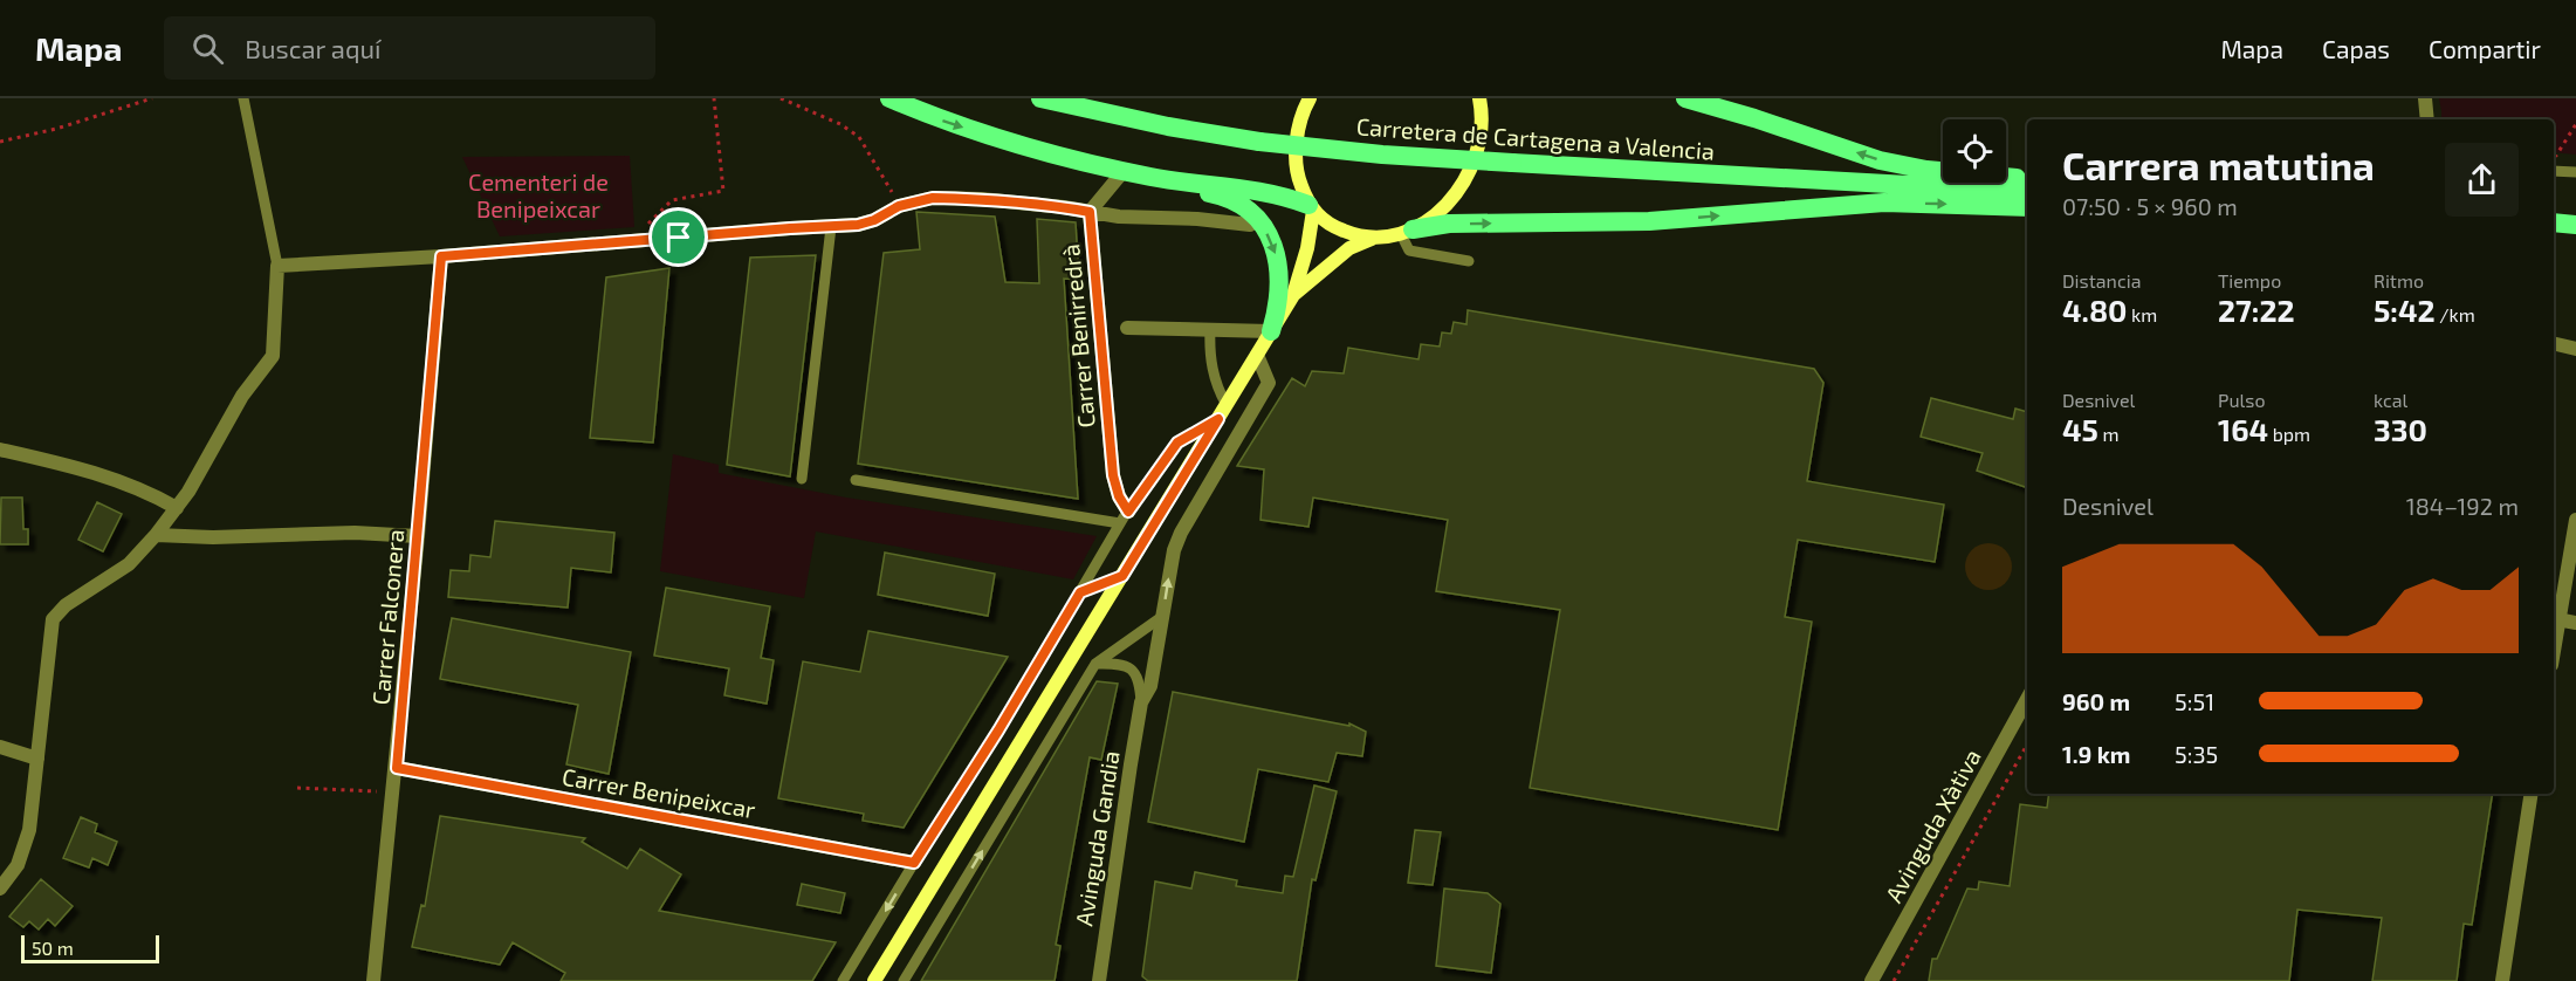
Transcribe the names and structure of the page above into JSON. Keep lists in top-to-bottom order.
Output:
{
  "streets": {
    "highway": ["Carretera de Cartagena a Valencia"],
    "street": [
      "Carrer Benirredrà",
      "Carrer Falconera",
      "Carrer Benipeixcar",
      "Avinguda Xàtiva",
      "Avinguda Gandia"
    ]
  },
  "crossings": [
    ["Carrer Falconera", "Carrer Benipeixcar"]
  ],
  "one_way": ["Avinguda Gandia"],
  "parks": ["Cementeri de Benipeixcar"],
  "scale_bar": "50 m",
  "page": {
    "header": "Mapa",
    "search": "Buscar aquí",
    "nav": ["Mapa", "Capas", "Compartir"],
    "heading": ["Carrera matutina", "07:50 · 5 × 960 m"],
    "stats": [
      ["Distancia", "4.80 km"],
      ["Tiempo", "27:22"],
      ["Ritmo", "5:42 /km"],
      ["Desnivel", "45 m"],
      ["Pulso", "164 bpm"],
      ["kcal", "330"]
    ],
    "chart": ["Desnivel", "184–192 m"],
    "list": [
      {
        "name": "960 m",
        "note": "5:51"
      },
      {
        "name": "1.9 km",
        "note": "5:35"
      }
    ],
    "scale": "50 m"
  }
}
